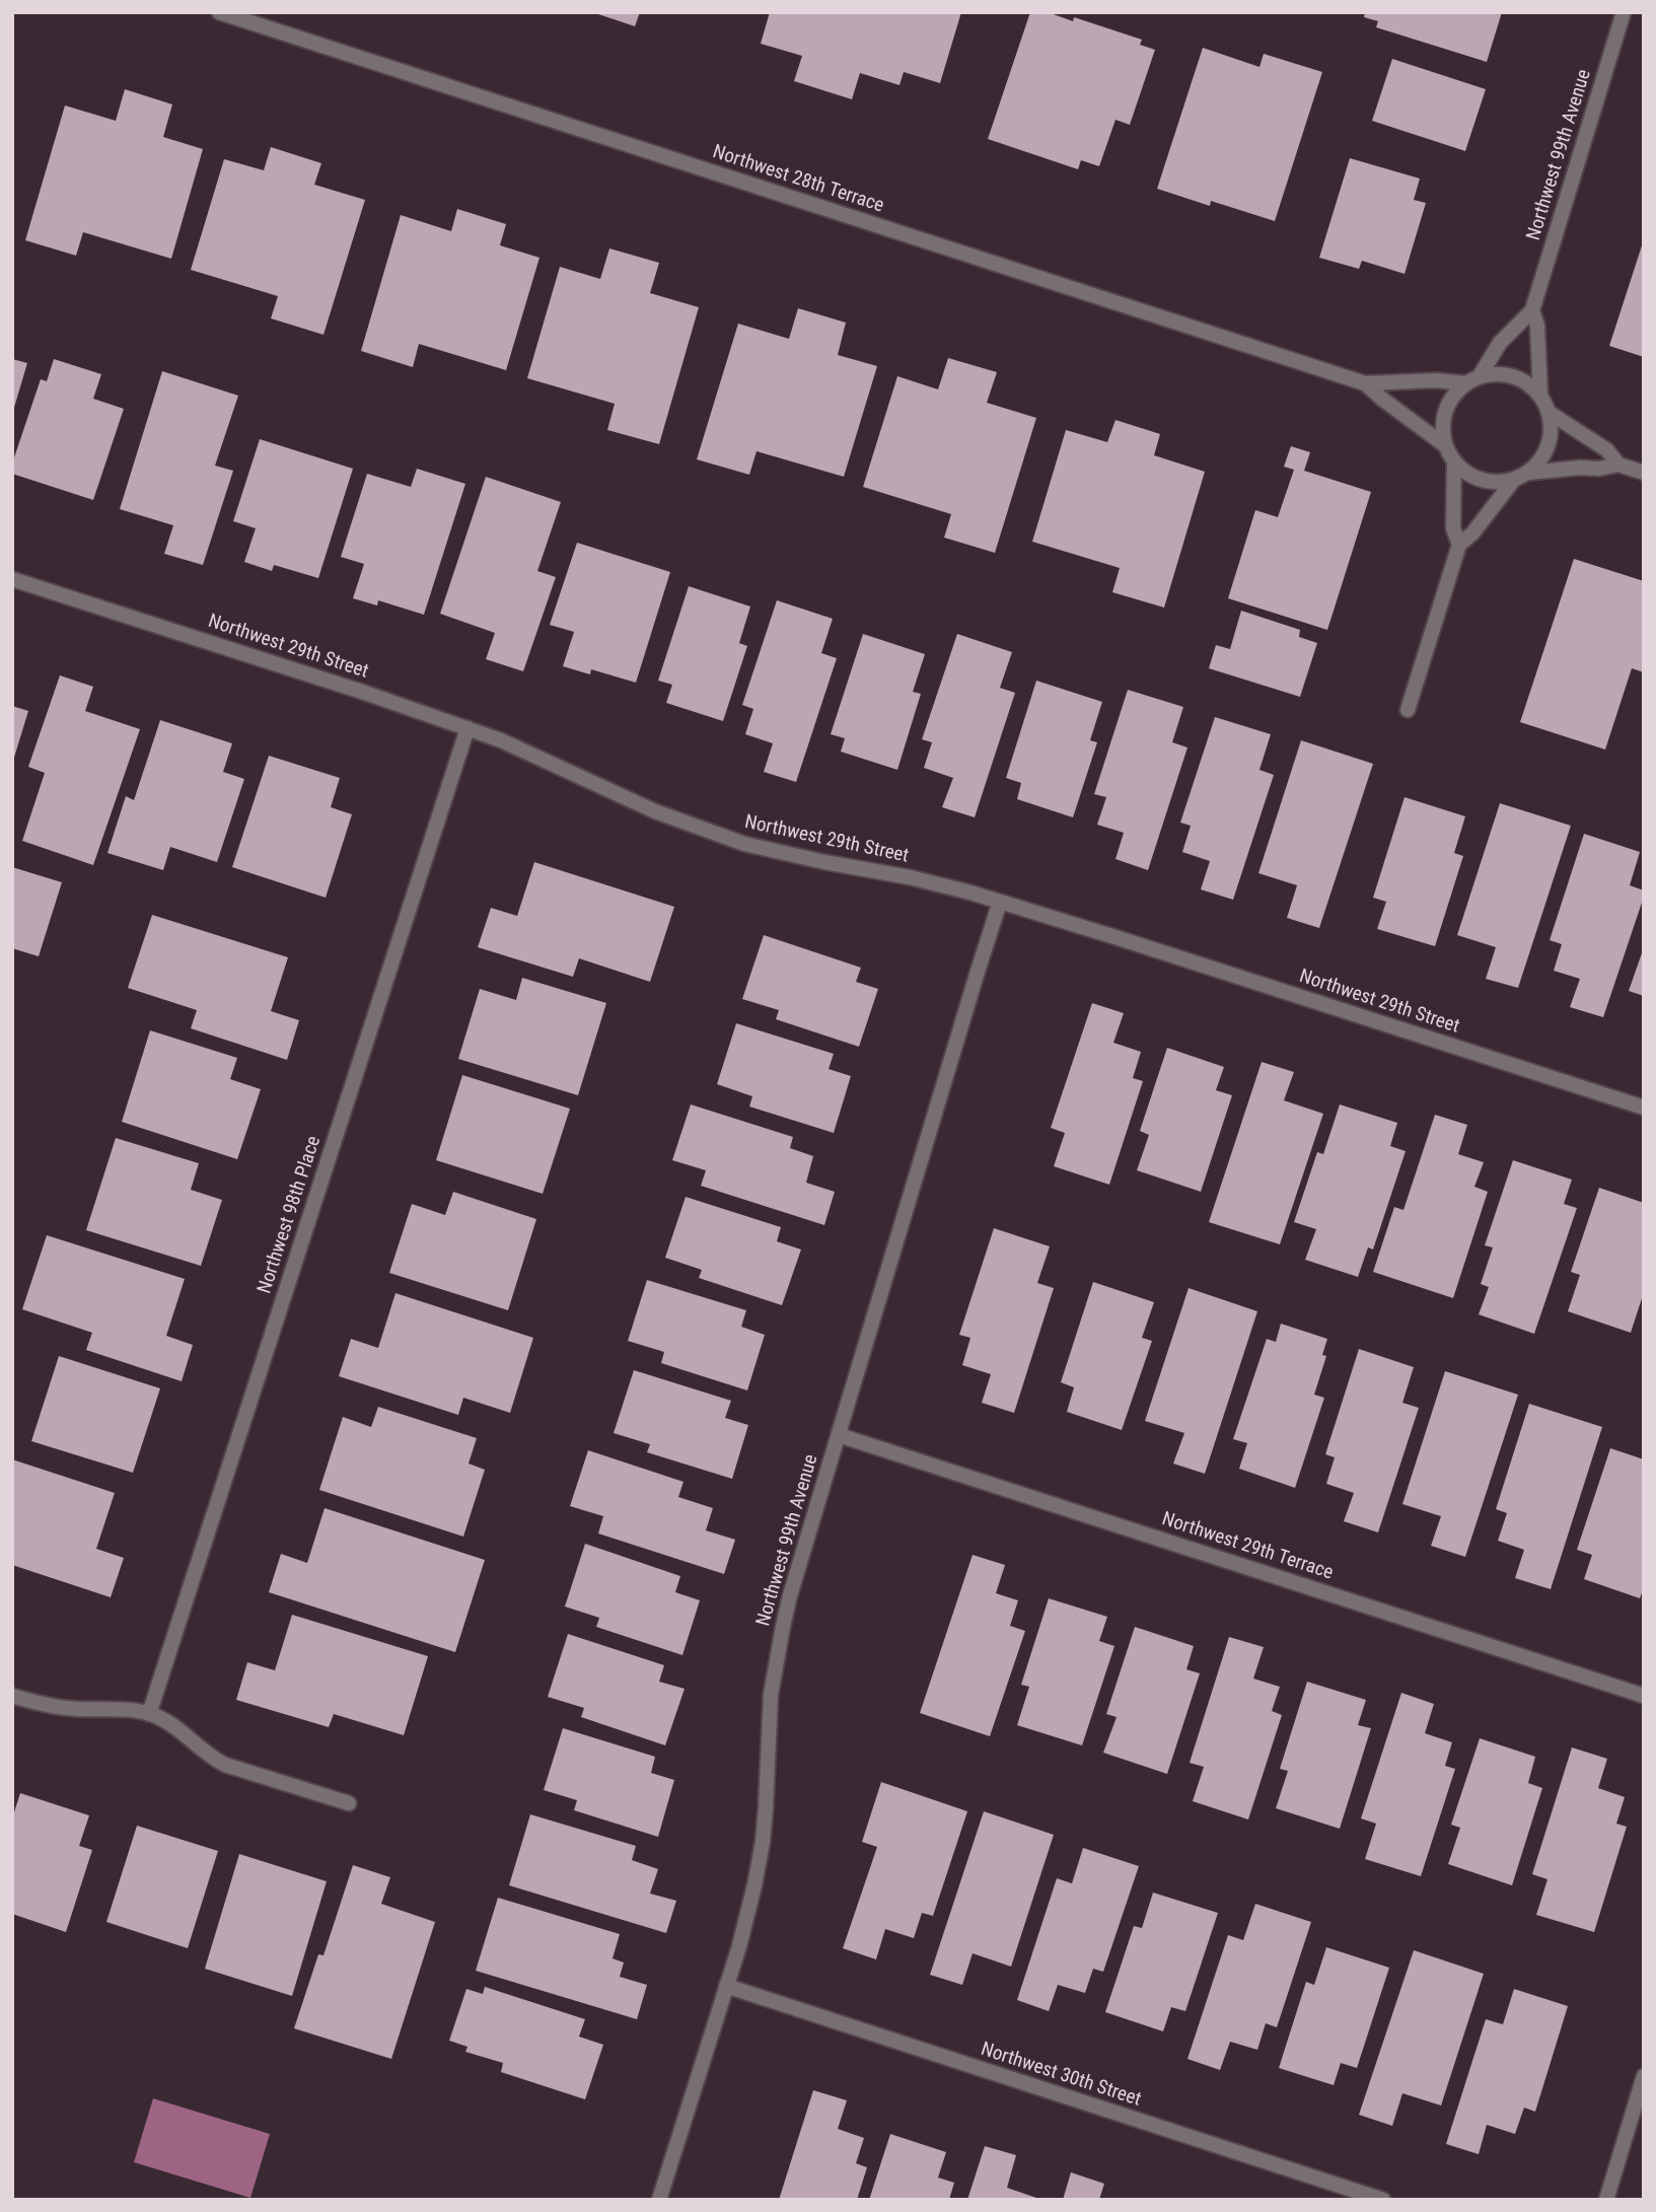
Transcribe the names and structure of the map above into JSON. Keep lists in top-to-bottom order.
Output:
{
  "streets": {
    "street": [
      "Northwest 99th Avenue",
      "Northwest 28th Terrace",
      "Northwest 29th Street",
      "Northwest 98th Place",
      "Northwest 29th Terrace",
      "Northwest 30th Street"
    ]
  },
  "crossings": [
    ["Northwest 99th Avenue", "Northwest 28th Terrace"],
    ["Northwest 99th Avenue", "Northwest 29th Street"],
    ["Northwest 99th Avenue", "Northwest 29th Terrace"],
    ["Northwest 99th Avenue", "Northwest 30th Street"],
    ["Northwest 29th Street", "Northwest 98th Place"]
  ]
}
